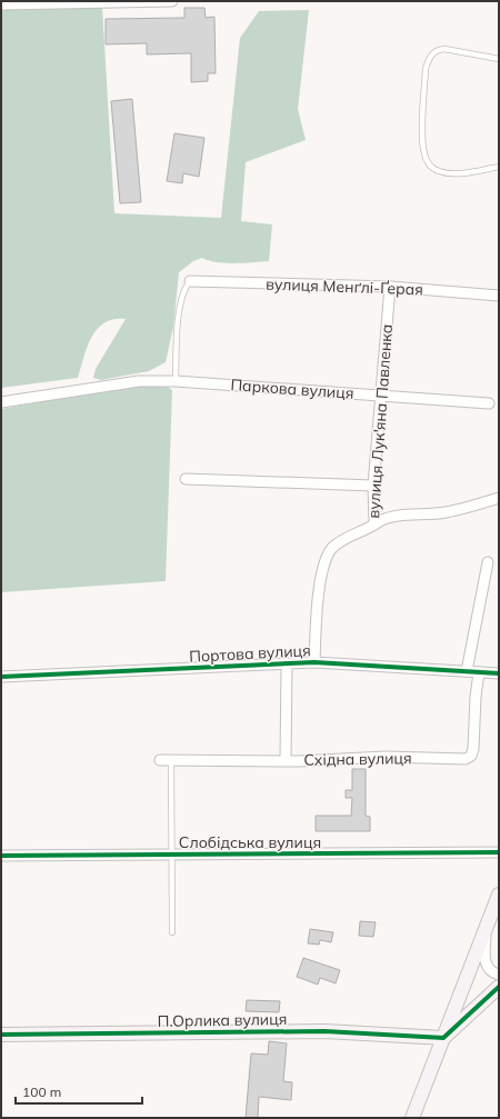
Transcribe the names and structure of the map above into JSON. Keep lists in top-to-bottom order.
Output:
{
  "streets": {
    "street": [
      "вулиця Менґлі-Ґерая",
      "Паркова вулиця",
      "вулиця Лук'яна Павленка",
      "Портова вулиця",
      "Східна вулиця",
      "Слобідська вулиця",
      "П.Орлика вулиця"
    ]
  },
  "crossings": [
    ["вулиця Менґлі-Ґерая", "вулиця Лук'яна Павленка"],
    ["Паркова вулиця", "вулиця Лук'яна Павленка"],
    ["вулиця Лук'яна Павленка", "Портова вулиця"],
    ["Портова вулиця", "Східна вулиця"]
  ],
  "scale_bar": "100 m"
}
